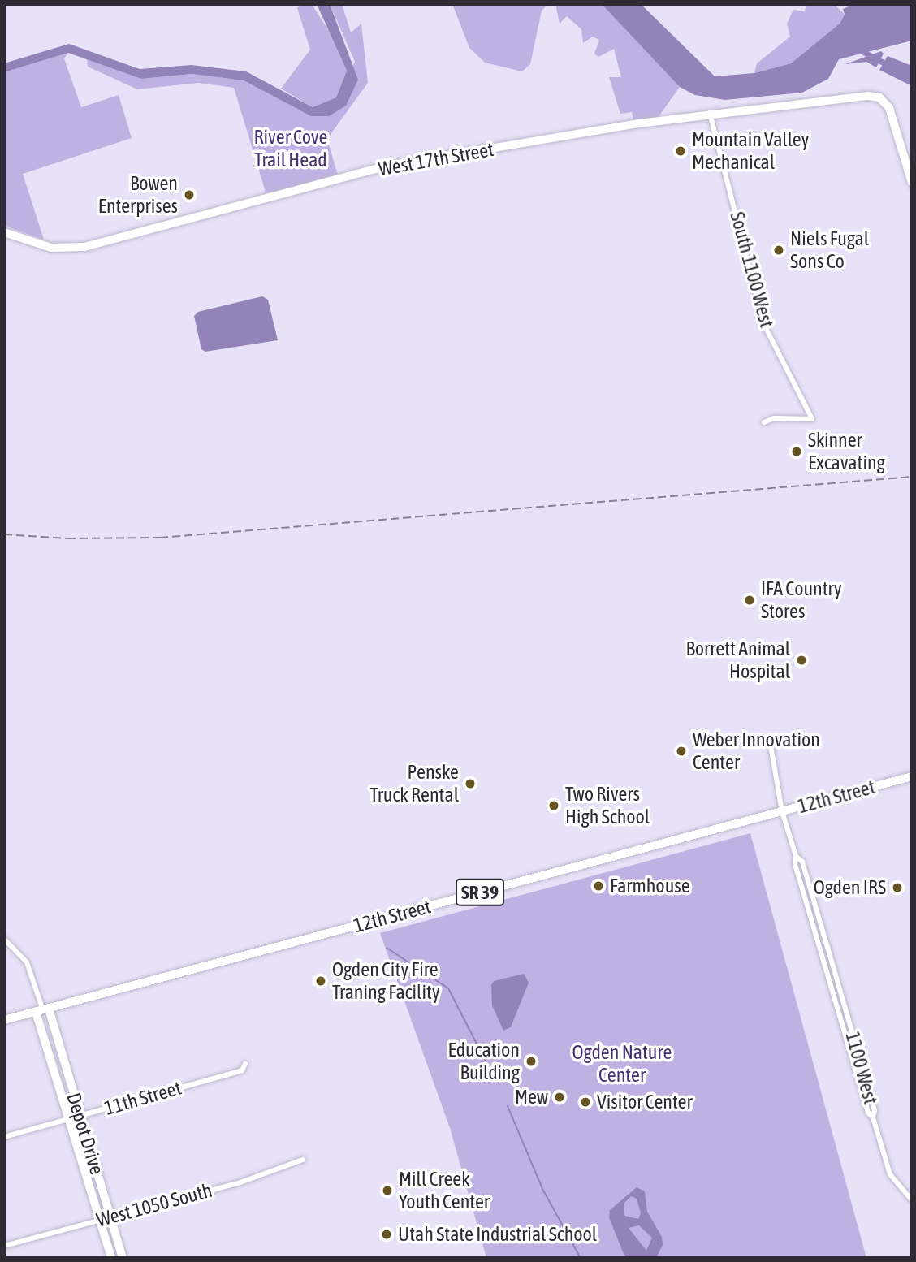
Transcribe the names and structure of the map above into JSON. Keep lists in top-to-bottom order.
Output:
{
  "streets": {
    "main road": ["12th Street", "SR 39"],
    "street": [
      "West 17th Street",
      "South 1100 West",
      "1100 West",
      "11th Street",
      "Depot Drive",
      "West 1050 South"
    ]
  },
  "crossings": [
    ["West 17th Street", "South 1100 West"],
    ["12th Street", "1100 West"],
    ["12th Street", "Depot Drive"],
    ["11th Street", "Depot Drive"],
    ["Depot Drive", "West 1050 South"]
  ],
  "parks": ["River Cove Trail Head", "Ogden Nature Center"],
  "places": [
    "Mountain Valley Mechanical",
    "Bowen Enterprises",
    "Niels Fugal Sons Co",
    "Skinner Excavating",
    "IFA Country Stores",
    "Borrett Animal Hospital",
    "Weber Innovation Center",
    "Penske Truck Rental",
    "Two Rivers High School",
    "Farmhouse",
    "Ogden IRS",
    "Ogden City Fire Traning Facility",
    "Education Building",
    "Mew",
    "Visitor Center",
    "Mill Creek Youth Center",
    "Utah State Industrial School"
  ]
}
